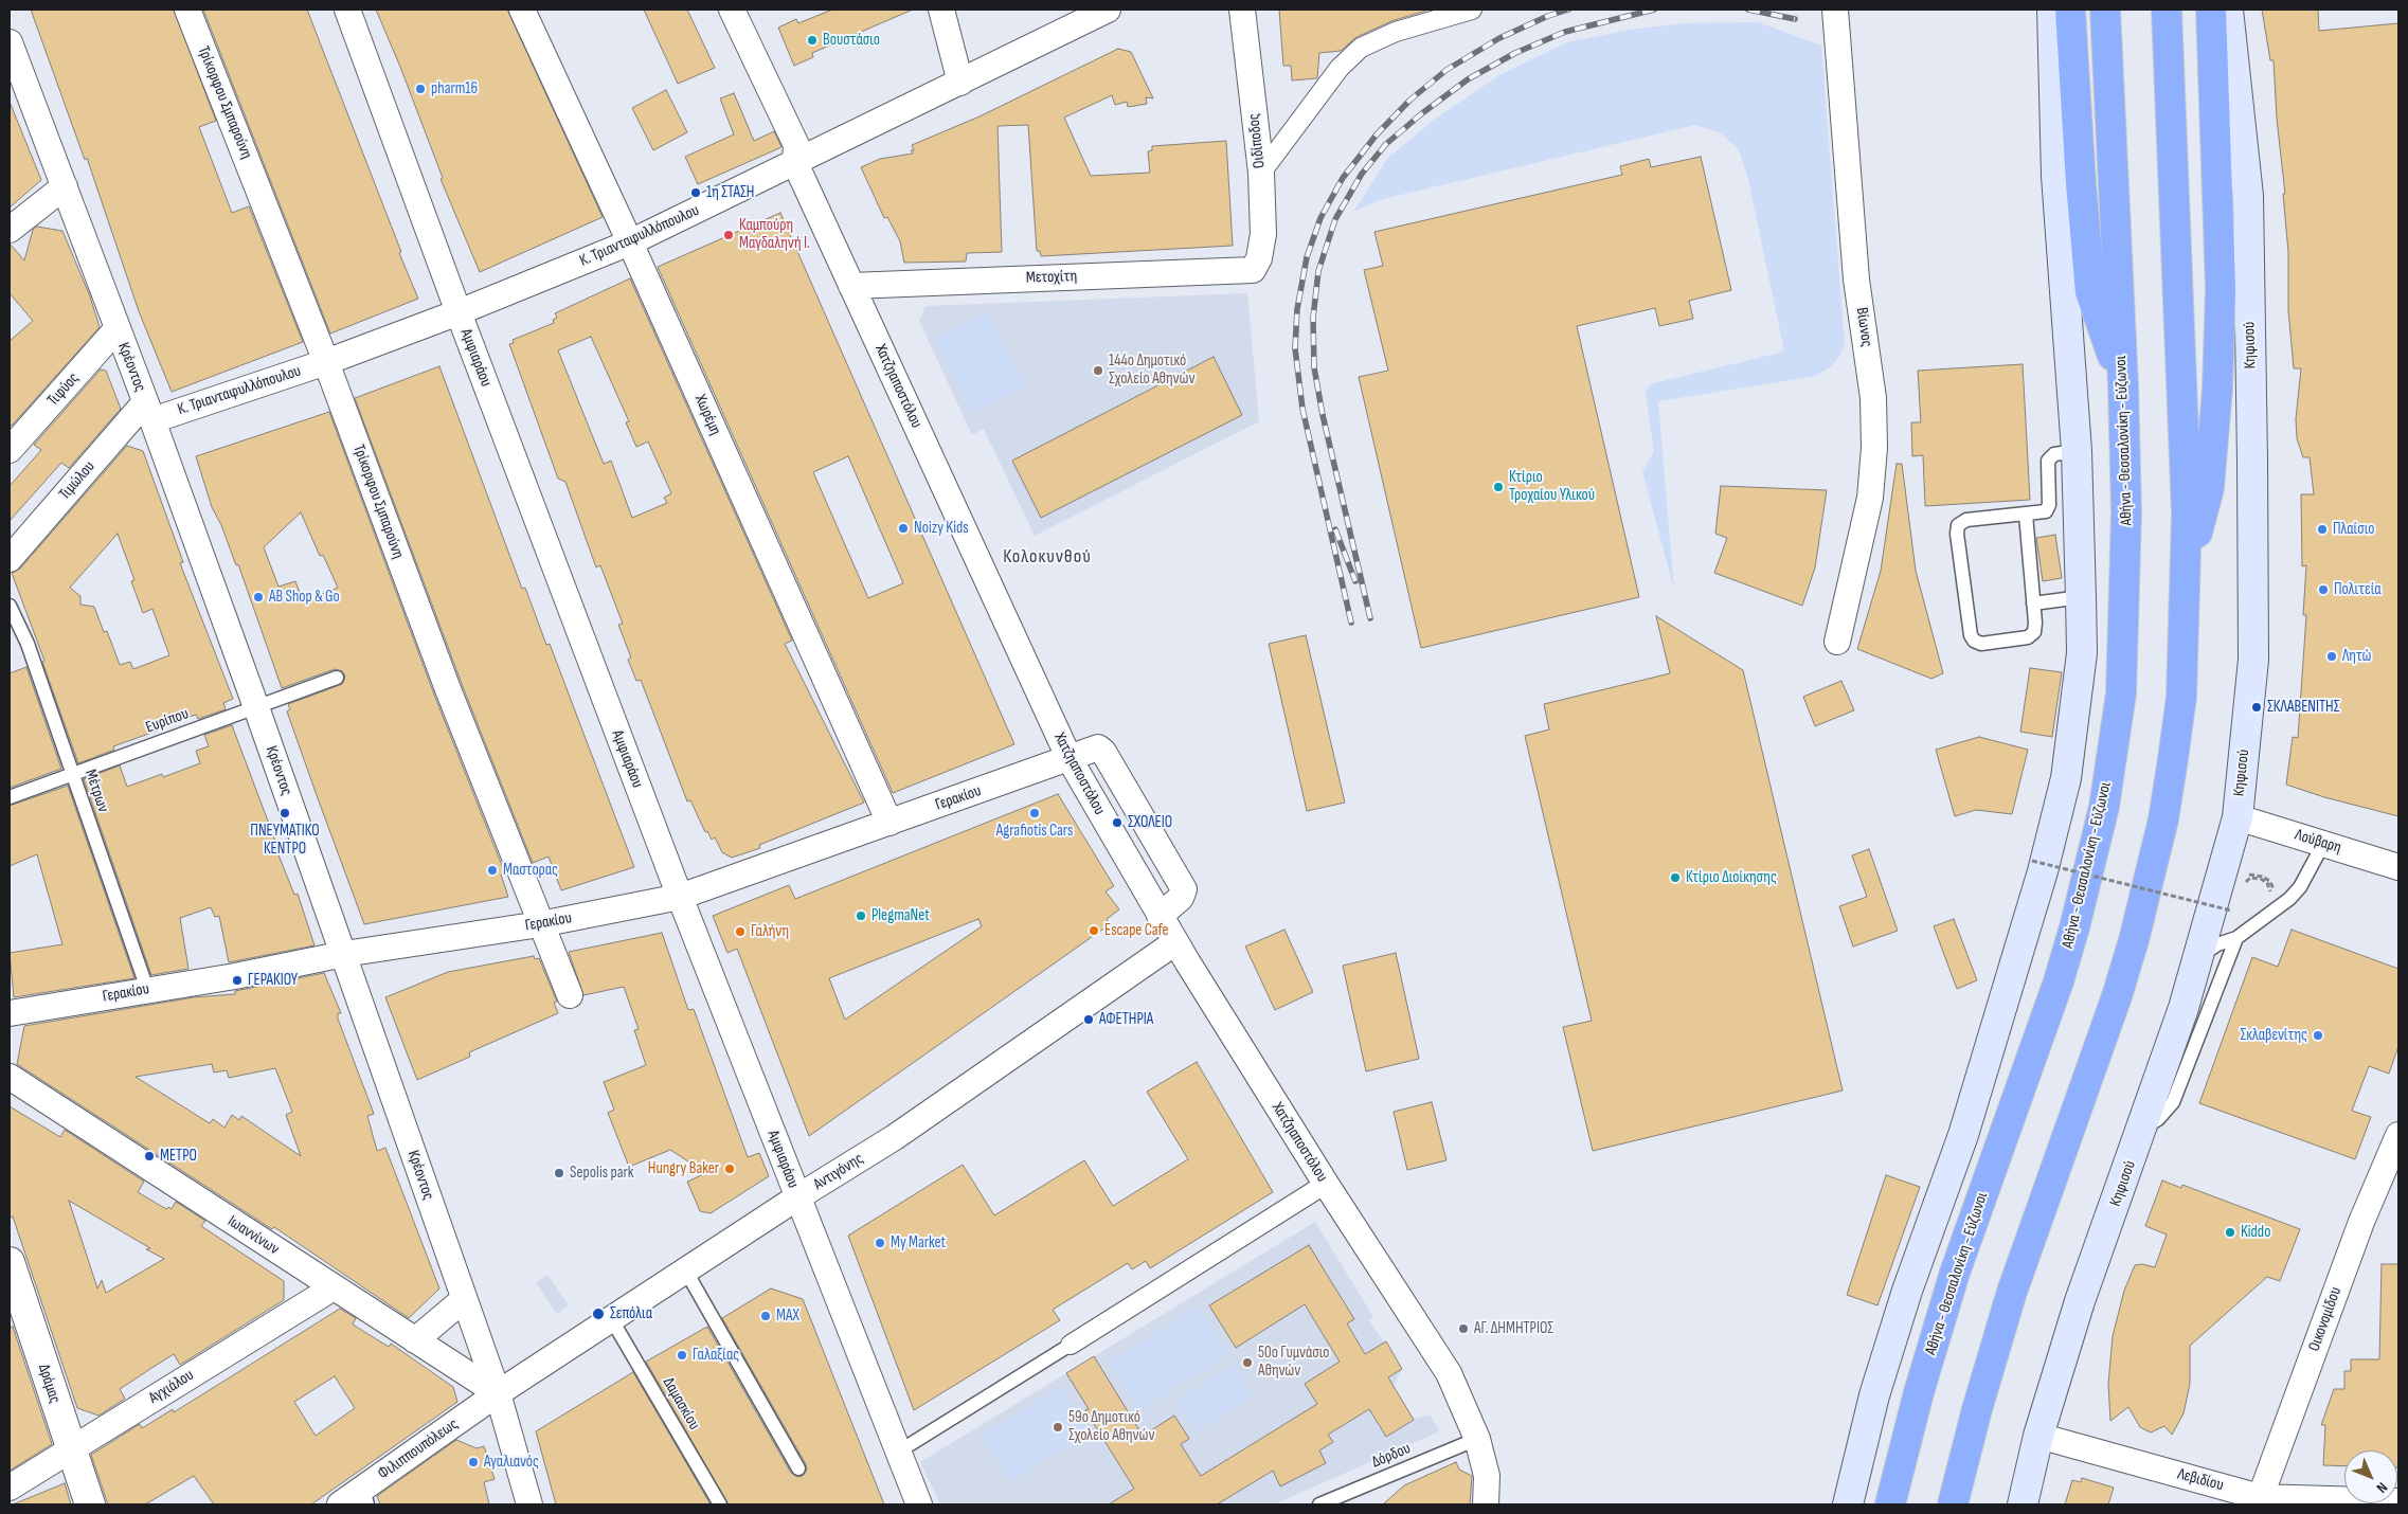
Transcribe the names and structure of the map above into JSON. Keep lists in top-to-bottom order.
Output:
{
  "streets": {
    "highway": ["Αθήνα - Θεσσαλονίκη - Εύζωνοι"],
    "main road": ["Κηφισού"],
    "street": [
      "Τρίκορφου Σμπαρούνη",
      "Οιδίποδος",
      "Κ. Τριανταφυλλόπουλου",
      "Μετοχίτη",
      "Βίωνος",
      "Αμφιαράου",
      "Κρέοντος",
      "Χατζηαποστόλου",
      "Τιφύος",
      "Χωρέμη",
      "Τιμώλου",
      "Γερακίου",
      "Λούβαρη",
      "Αντιγόνης",
      "Ιωαννίνων",
      "Οικονομίδου",
      "Δράμας",
      "Αγχιάλου",
      "Φιλιππουπόλεως",
      "Λεβιδίου"
    ],
    "lane": [
      "Ευρίπου",
      "Μέτρων",
      "Δαμασκίου",
      "Δόρδου"
    ]
  },
  "crossings": [
    ["Τρίκορφου Σμπαρούνη", "Κ. Τριανταφυλλόπουλου"],
    ["Τρίκορφου Σμπαρούνη", "Γερακίου"],
    ["Οιδίποδος", "Μετοχίτη"],
    ["Κ. Τριανταφυλλόπουλου", "Αμφιαράου"],
    ["Κ. Τριανταφυλλόπουλου", "Κρέοντος"],
    ["Κ. Τριανταφυλλόπουλου", "Χατζηαποστόλου"],
    ["Κ. Τριανταφυλλόπουλου", "Χωρέμη"],
    ["Κ. Τριανταφυλλόπουλου", "Τιμώλου"],
    ["Μετοχίτη", "Χατζηαποστόλου"],
    ["Κηφισού", "Λούβαρη"],
    ["Κηφισού", "Λεβιδίου"],
    ["Αμφιαράου", "Γερακίου"],
    ["Αμφιαράου", "Αντιγόνης"],
    ["Κρέοντος", "Τιφύος"],
    ["Κρέοντος", "Τιμώλου"],
    ["Κρέοντος", "Ευρίπου"],
    ["Κρέοντος", "Γερακίου"],
    ["Κρέοντος", "Αντιγόνης"],
    ["Κρέοντος", "Ιωαννίνων"],
    ["Κρέοντος", "Φιλιππουπόλεως"],
    ["Χατζηαποστόλου", "Γερακίου"],
    ["Χατζηαποστόλου", "Αντιγόνης"],
    ["Χατζηαποστόλου", "Δόρδου"],
    ["Χωρέμη", "Γερακίου"],
    ["Ευρίπου", "Μέτρων"],
    ["Μέτρων", "Γερακίου"],
    ["Αντιγόνης", "Ιωαννίνων"],
    ["Αντιγόνης", "Δαμασκίου"],
    ["Αντιγόνης", "Φιλιππουπόλεως"],
    ["Ιωαννίνων", "Αγχιάλου"],
    ["Ιωαννίνων", "Φιλιππουπόλεως"],
    ["Οικονομίδου", "Λεβιδίου"],
    ["Δράμας", "Αγχιάλου"]
  ],
  "districts": ["Κολοκυνθού"],
  "places": [
    "Βουστάσιο",
    "pharm16",
    "1η ΣΤΑΣΗ",
    "Καμπούρη Μαγδαληνή Ι.",
    "144ο Δημοτικό Σχολείο Αθηνών",
    "Κτίριο Τροχαίου Υλικού",
    "Noizy Kids",
    "Πλαίσιο",
    "Πολιτεία",
    "ΑΒ Shop & Go",
    "Λητώ",
    "ΣΚΛΑΒΕΝΙΤΗΣ",
    "ΠΝΕΥΜΑΤΙΚΟ ΚΕΝΤΡΟ",
    "Agrafiotis Cars",
    "ΣΧΟΛΕΙΟ",
    "Μαστορας",
    "Κτίριο Διοίκησης",
    "PlegmaNet",
    "Escape Cafe",
    "Γαλήνη",
    "ΓΕΡΑΚΙΟΥ",
    "ΑΦΕΤΗΡΙΑ",
    "Σκλαβενίτης",
    "ΜΕΤΡΟ",
    "Hungry Baker",
    "Sepolis park",
    "Kiddo",
    "My Market",
    "Σεπόλια",
    "MAX",
    "ΑΓ. ΔΗΜΗΤΡΙΟΣ",
    "Γαλαξίας",
    "50ο Γυμνάσιο Αθηνών",
    "59ο Δημοτικό Σχολείο Αθηνών",
    "Αγαλιανός"
  ],
  "north": "bottom right"
}
